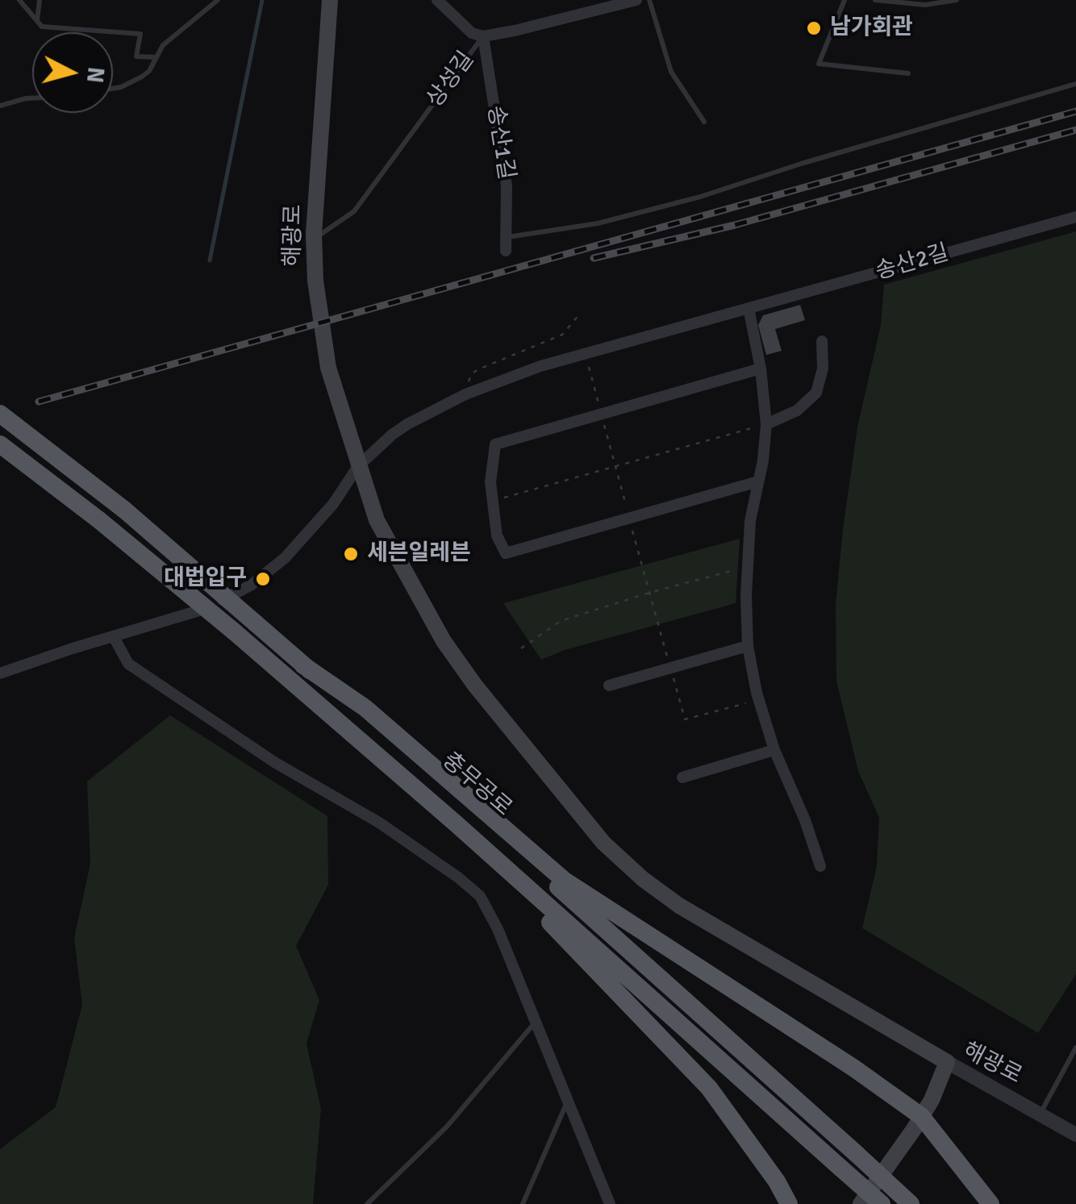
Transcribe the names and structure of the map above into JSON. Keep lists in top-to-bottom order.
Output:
{
  "streets": {
    "highway": ["충무공로"],
    "main road": ["해광로"],
    "street": ["상성길", "송산1길", "송산2길"]
  },
  "crossings": [
    ["상성길", "송산1길"],
    ["상성길", "해광로"],
    ["해광로", "송산2길"]
  ],
  "places": ["남가회관", "세븐일레븐", "대법입구"],
  "north": "right"
}
